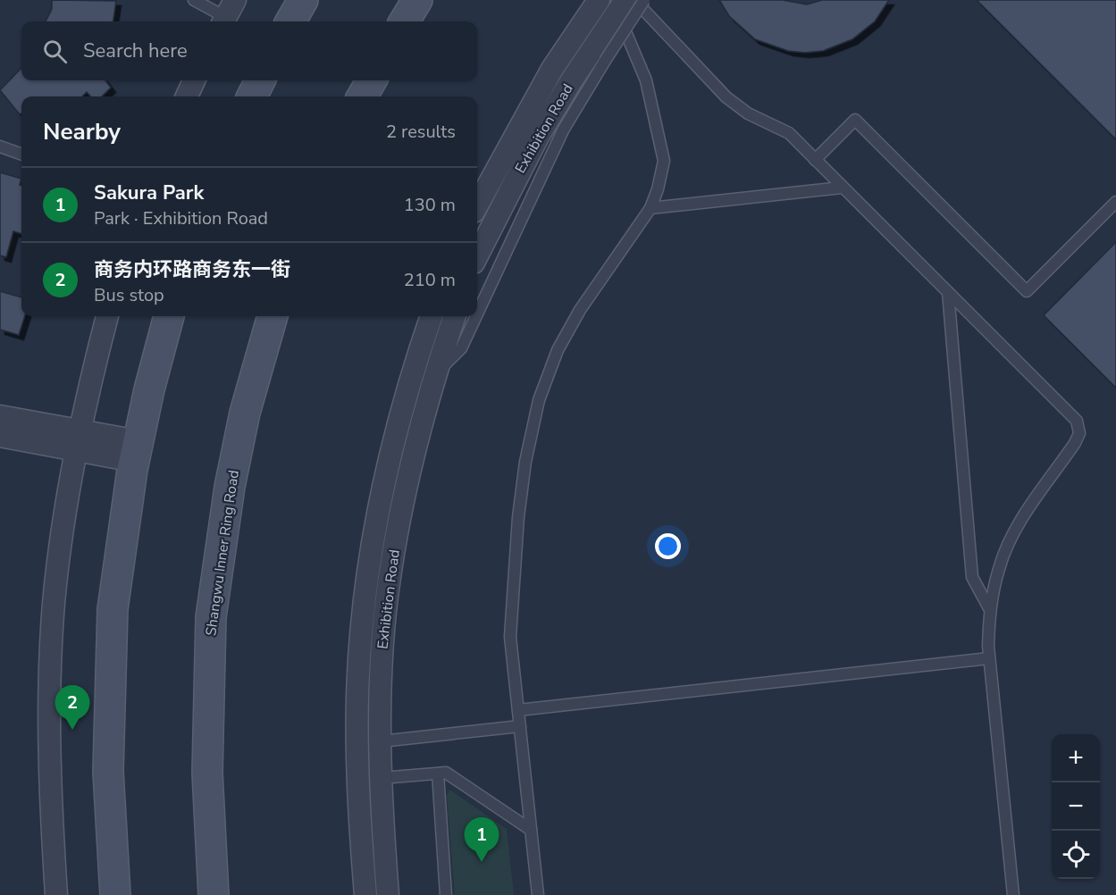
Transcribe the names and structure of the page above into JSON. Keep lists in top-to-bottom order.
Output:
{
  "streets": {
    "street": ["Exhibition Road", "Shangwu Inner Ring Road"]
  },
  "page": {
    "search": "Search here",
    "heading": ["Nearby", "2 results"],
    "list": [
      {
        "mark": "1",
        "name": "Sakura Park",
        "note": "Park · Exhibition Road",
        "value": "130 m"
      },
      {
        "mark": "2",
        "name": "商务内环路商务东一街",
        "note": "Bus stop",
        "value": "210 m"
      }
    ],
    "pins": ["2", "1"],
    "map_buttons": ["+", "−"]
  }
}
